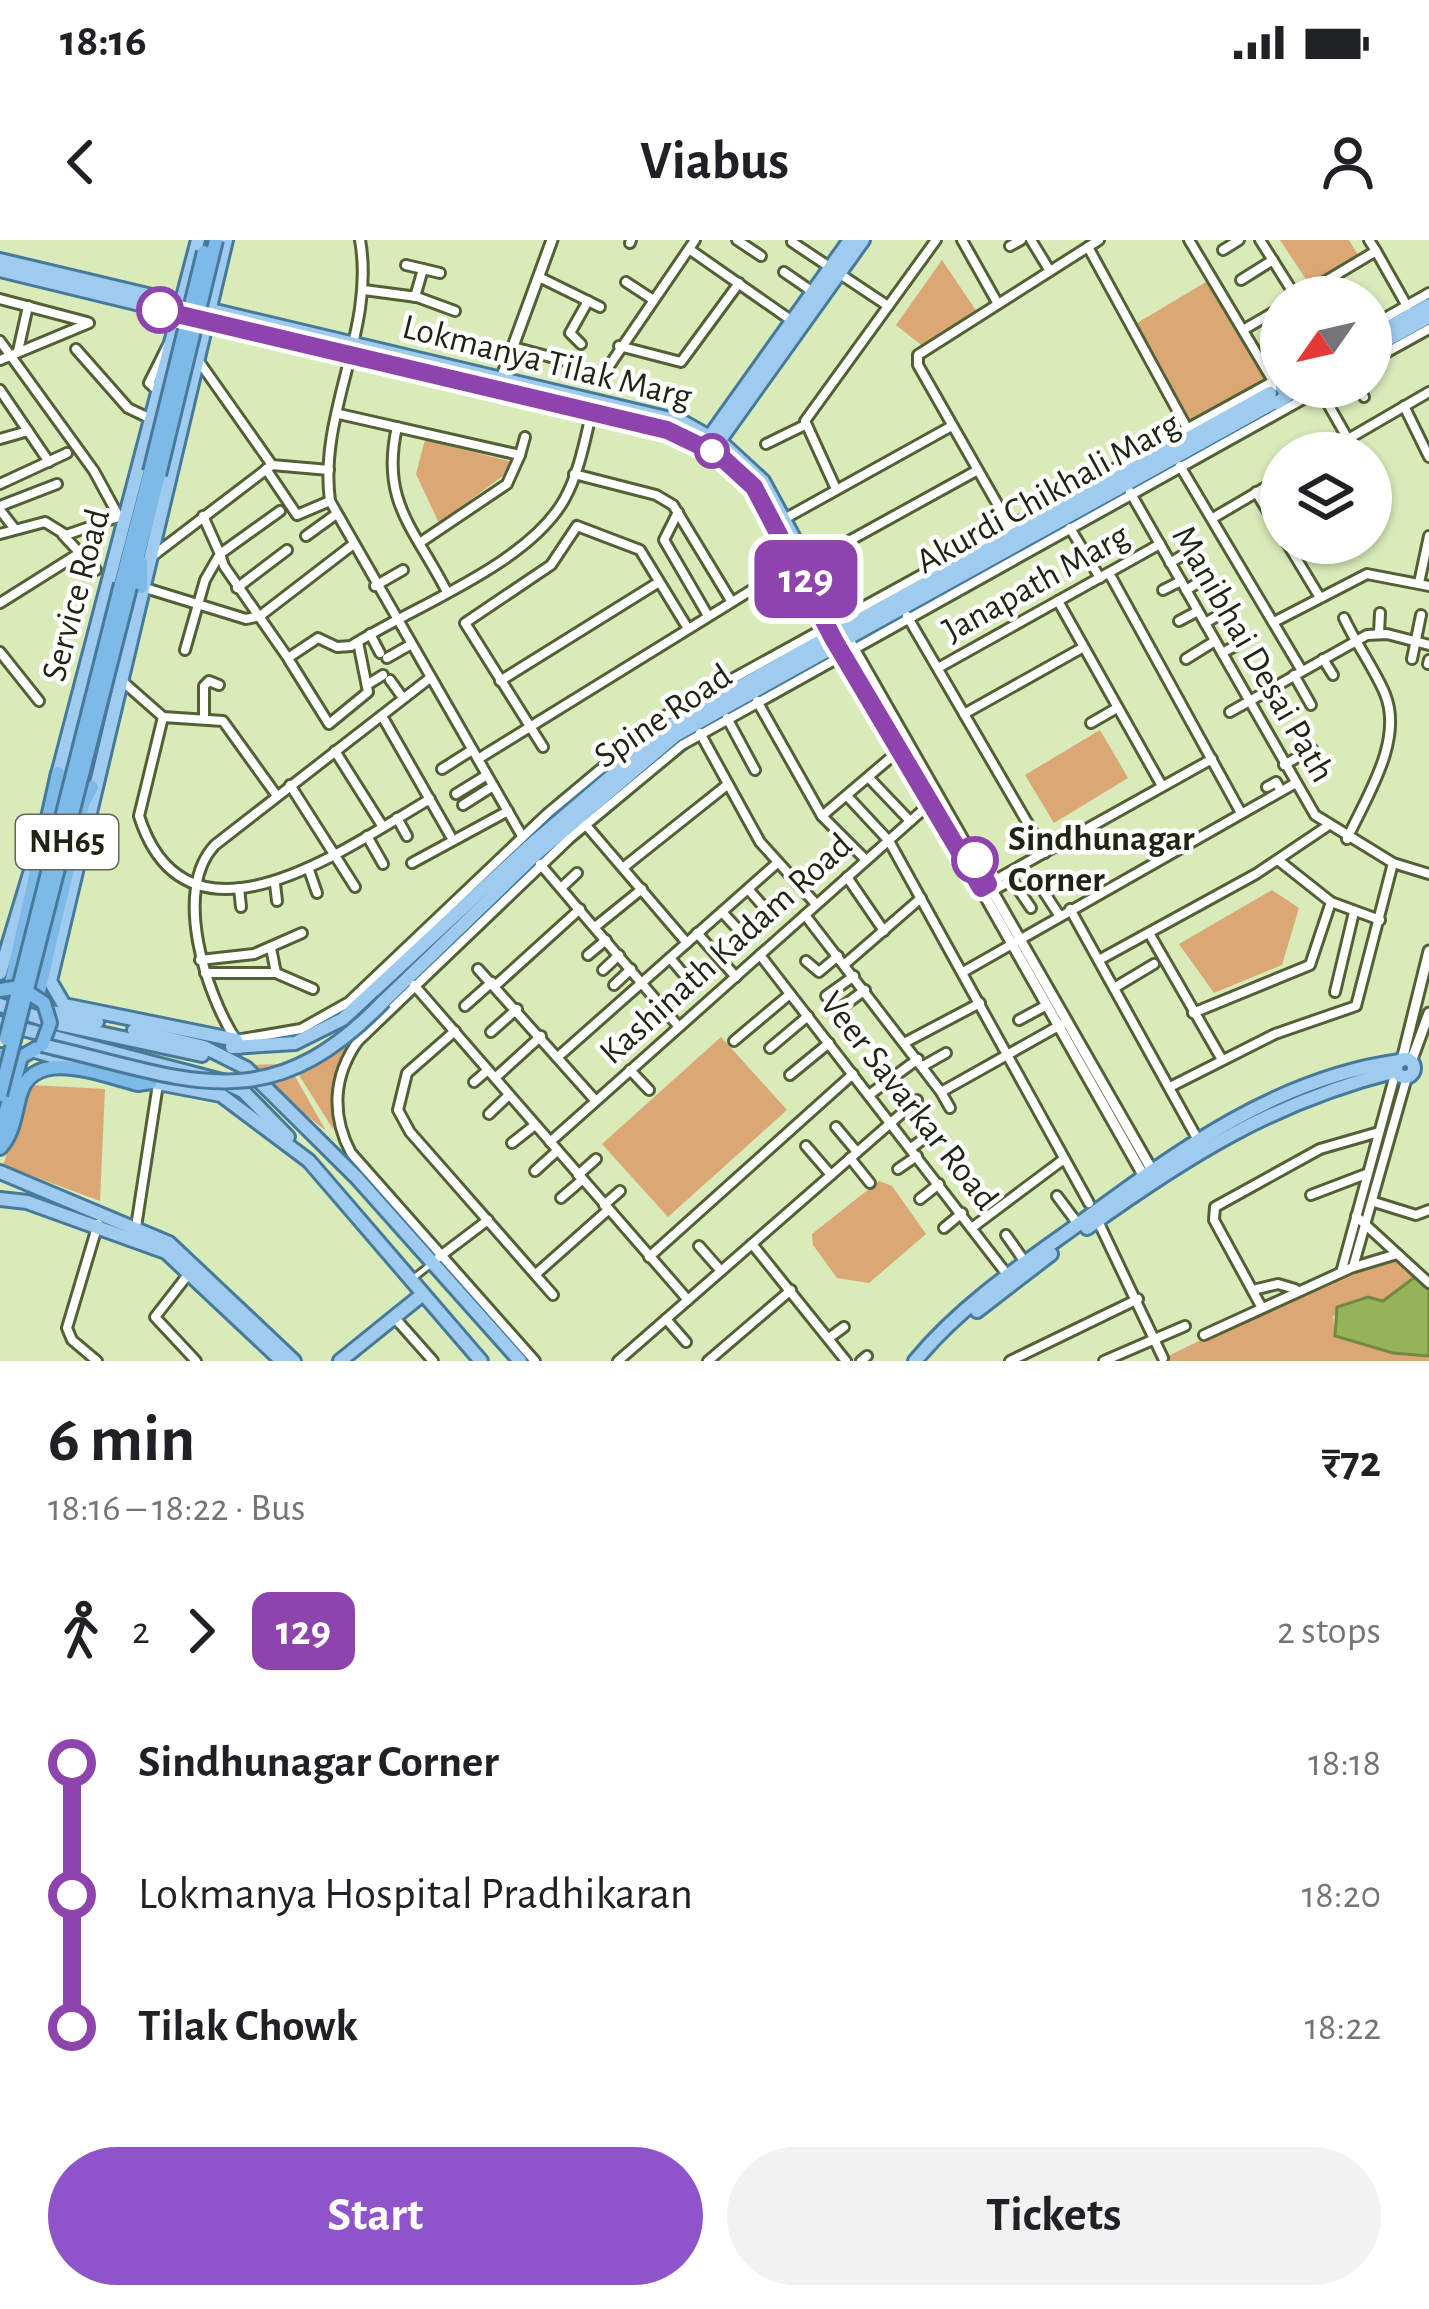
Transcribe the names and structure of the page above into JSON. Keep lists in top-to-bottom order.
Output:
{
  "streets": {
    "highway": ["NH65"],
    "main road": ["Lokmanya Tilak Marg", "Akurdi Chikhali Marg", "Service Road"],
    "street": [
      "Janapath Marg",
      "Manibhai Desai Path",
      "Kashinath Kadam Road",
      "Veer Savarkar Road"
    ]
  },
  "crossings": [
    ["Lokmanya Tilak Marg", "Akurdi Chikhali Marg"],
    ["Lokmanya Tilak Marg", "Service Road"],
    ["Akurdi Chikhali Marg", "Manibhai Desai Path"],
    ["Janapath Marg", "Manibhai Desai Path"],
    ["Service Road", "NH65"],
    ["Kashinath Kadam Road", "Veer Savarkar Road"]
  ],
  "places": ["Sindhunagar Corner"],
  "lines": ["bus line 129"],
  "north": "bottom left",
  "page": {
    "status": "18:16",
    "header": "Viabus",
    "on_map": "129",
    "heading": ["6 min", "18:16 – 18:22 · Bus", "₹72"],
    "legs": ["2", "129", "2 stops"],
    "list": [
      {
        "name": "Sindhunagar Corner",
        "value": "18:18"
      },
      {
        "name": "Lokmanya Hospital Pradhikaran",
        "value": "18:20"
      },
      {
        "name": "Tilak Chowk",
        "value": "18:22"
      }
    ],
    "buttons": ["Start", "Tickets"]
  }
}
